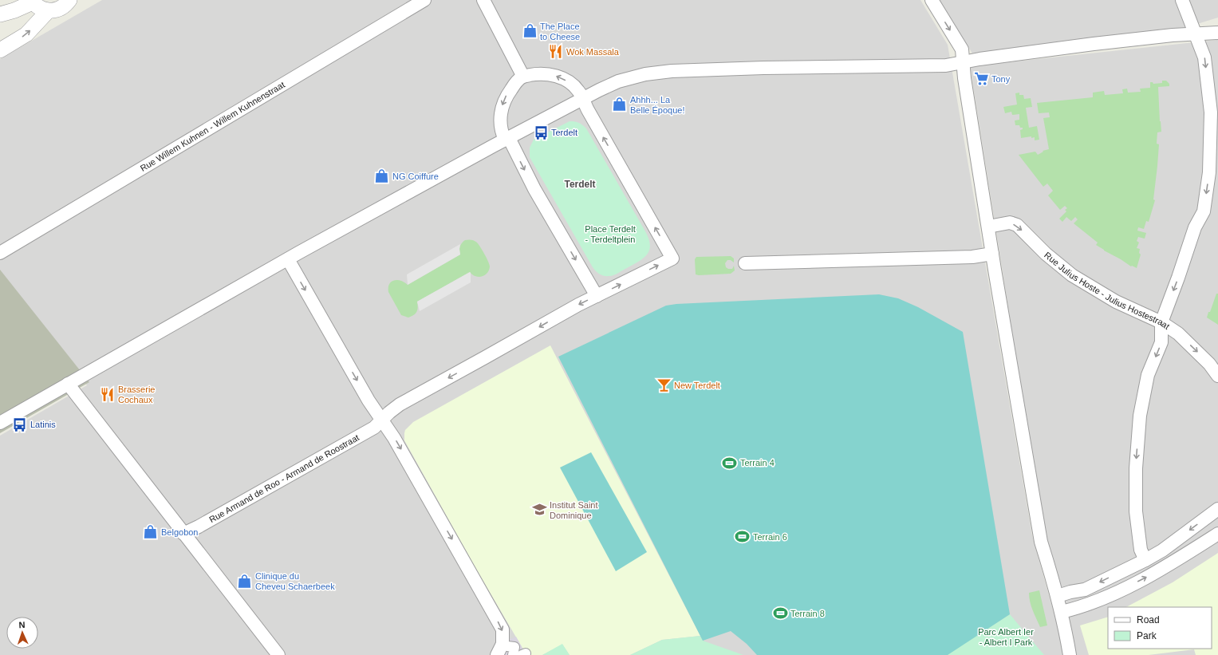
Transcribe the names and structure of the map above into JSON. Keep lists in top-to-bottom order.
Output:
{
  "streets": {
    "street": ["Rue Willem Kuhnen - Willem Kuhnenstraat", "Rue Julius Hoste - Julius Hostestraat", "Rue Armand de Roo - Armand de Roostraat"]
  },
  "one_way": ["Rue Julius Hoste - Julius Hostestraat", "Rue Armand de Roo - Armand de Roostraat"],
  "districts": ["Terdelt"],
  "parks": ["Place Terdelt - Terdeltplein", "Parc Albert Ier - Albert I Park"],
  "places": {
    "shop": [
      "The Place to Cheese",
      "Ahhh... La Belle Époque!",
      "NG Coiffure",
      "Belgobon",
      "Clinique du Cheveu Schaerbeek"
    ],
    "restaurant": ["Wok Massala", "Brasserie Cochaux"],
    "supermarket": ["Tony"],
    "bus stop": ["Terdelt", "Latinis"],
    "bar": ["New Terdelt"],
    "sports": ["Terrain 4", "Terrain 6", "Terrain 8"],
    "school or university": ["Institut Saint Dominique"]
  },
  "legend": ["Road", "Park"],
  "north": "top"
}
